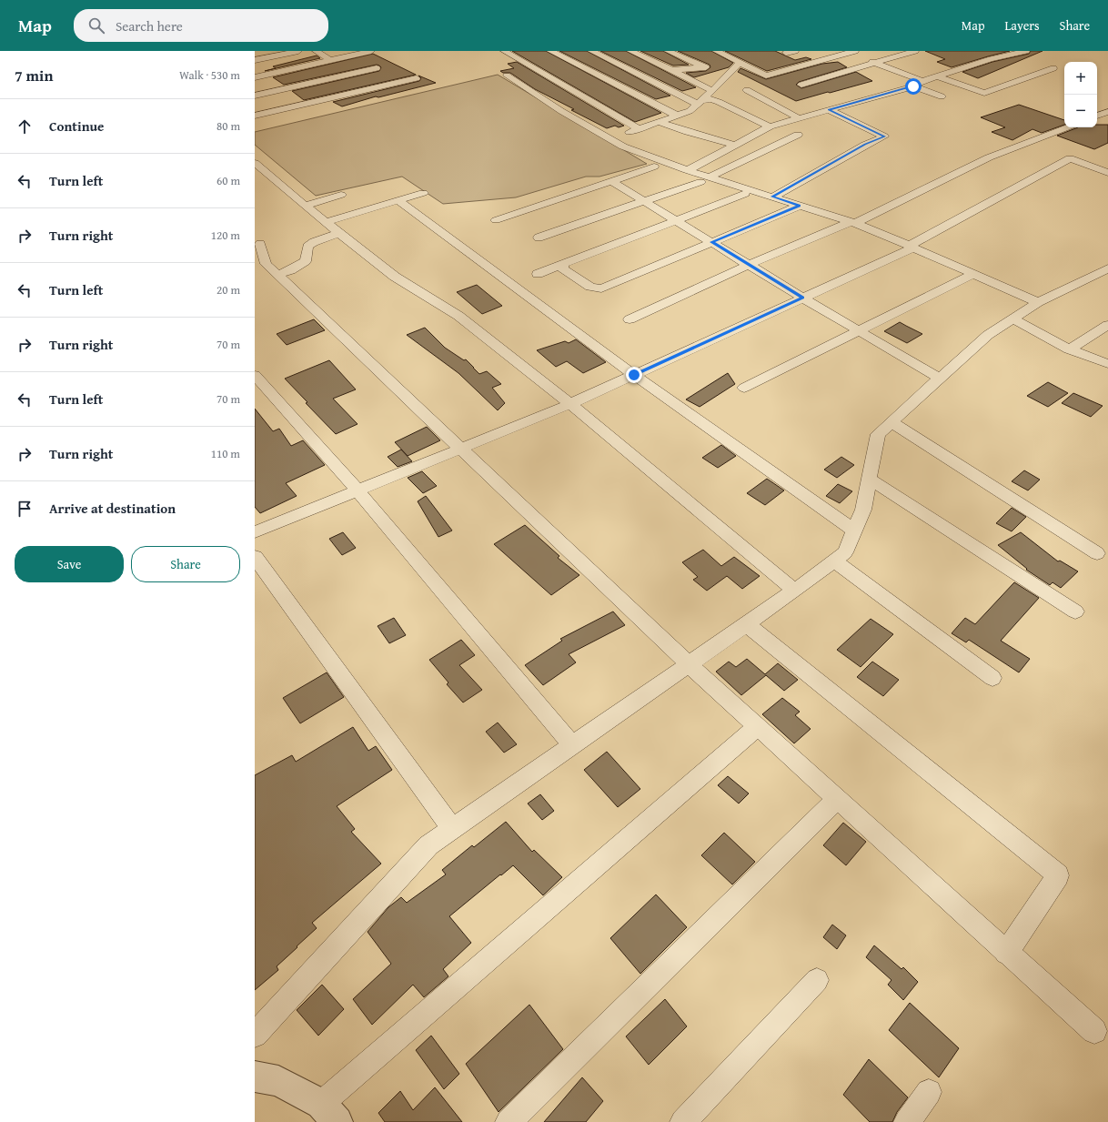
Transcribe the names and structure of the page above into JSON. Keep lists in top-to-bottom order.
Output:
{
  "page": {
    "header": "Map",
    "search": "Search here",
    "nav": ["Map", "Layers", "Share"],
    "heading": ["7 min", "Walk · 530 m"],
    "map_buttons": ["+", "−"],
    "list": [
      ["Continue", "80 m"],
      ["Turn left", "60 m"],
      ["Turn right", "120 m"],
      ["Turn left", "20 m"],
      ["Turn right", "70 m"],
      ["Turn left", "70 m"],
      ["Turn right", "110 m"],
      "Arrive at destination"
    ],
    "buttons": ["Save", "Share"]
  }
}
